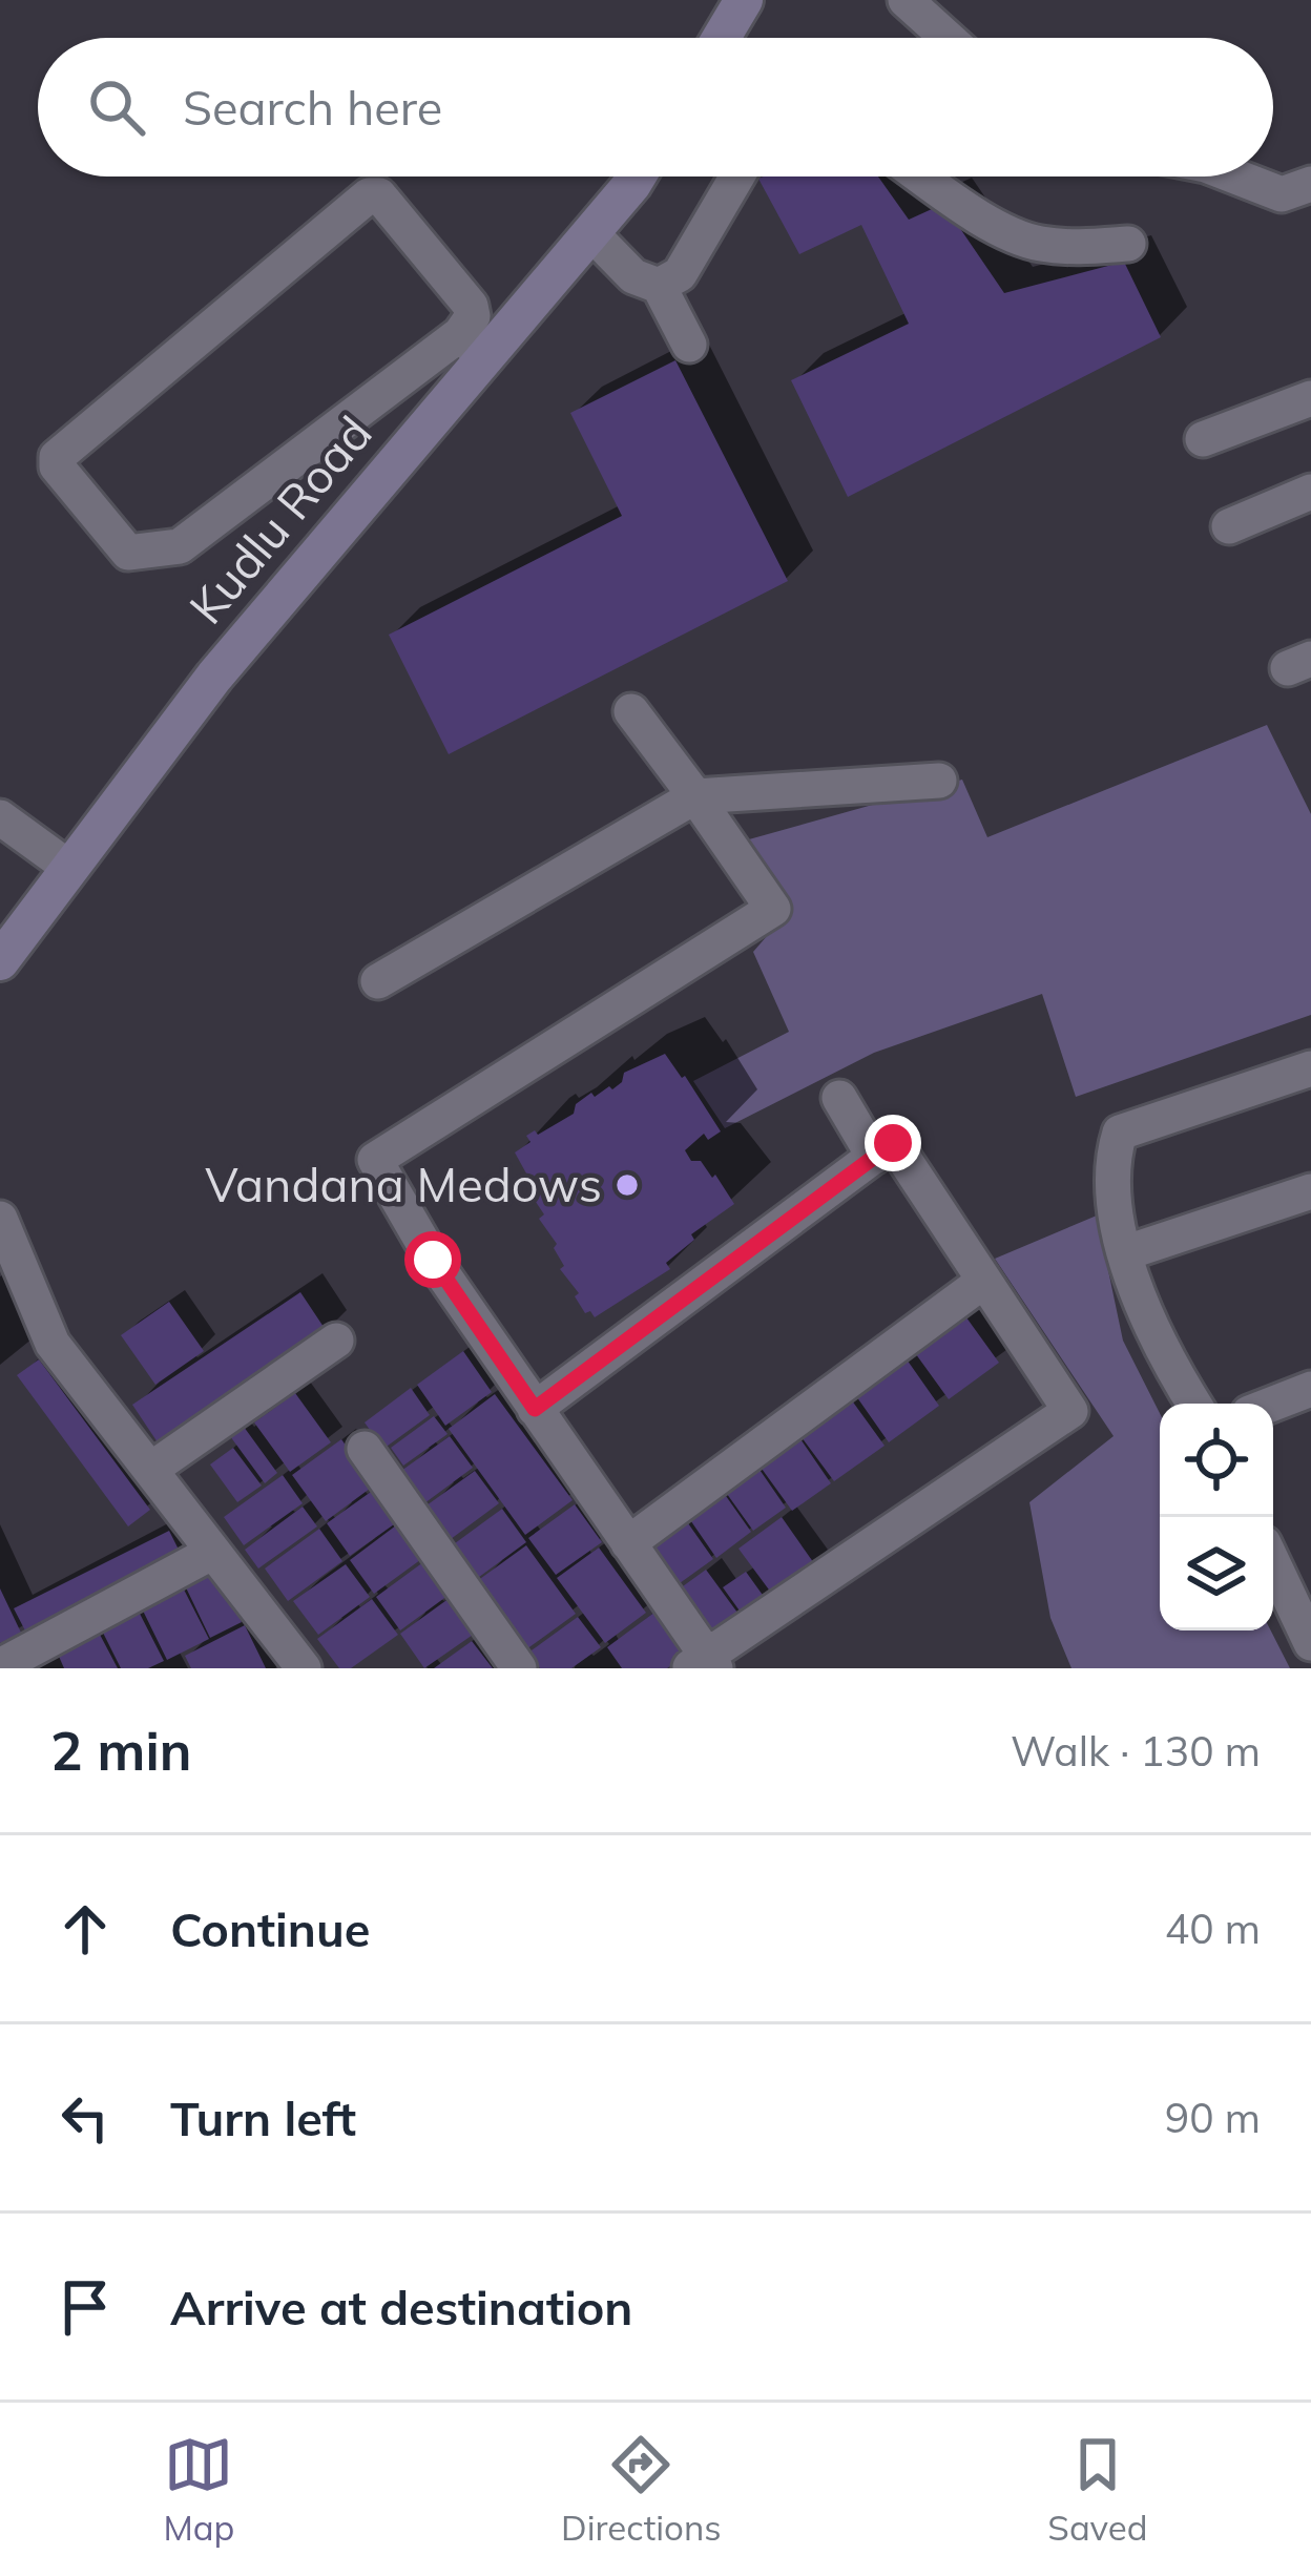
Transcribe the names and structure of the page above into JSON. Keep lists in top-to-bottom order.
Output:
{
  "streets": {
    "street": ["Kudlu Road"]
  },
  "places": ["Vandana Medows"],
  "page": {
    "search": "Search here",
    "heading": ["2 min", "Walk · 130 m"],
    "list": [
      ["Continue", "40 m"],
      ["Turn left", "90 m"],
      "Arrive at destination"
    ],
    "nav": ["Map", "Directions", "Saved"]
  }
}
